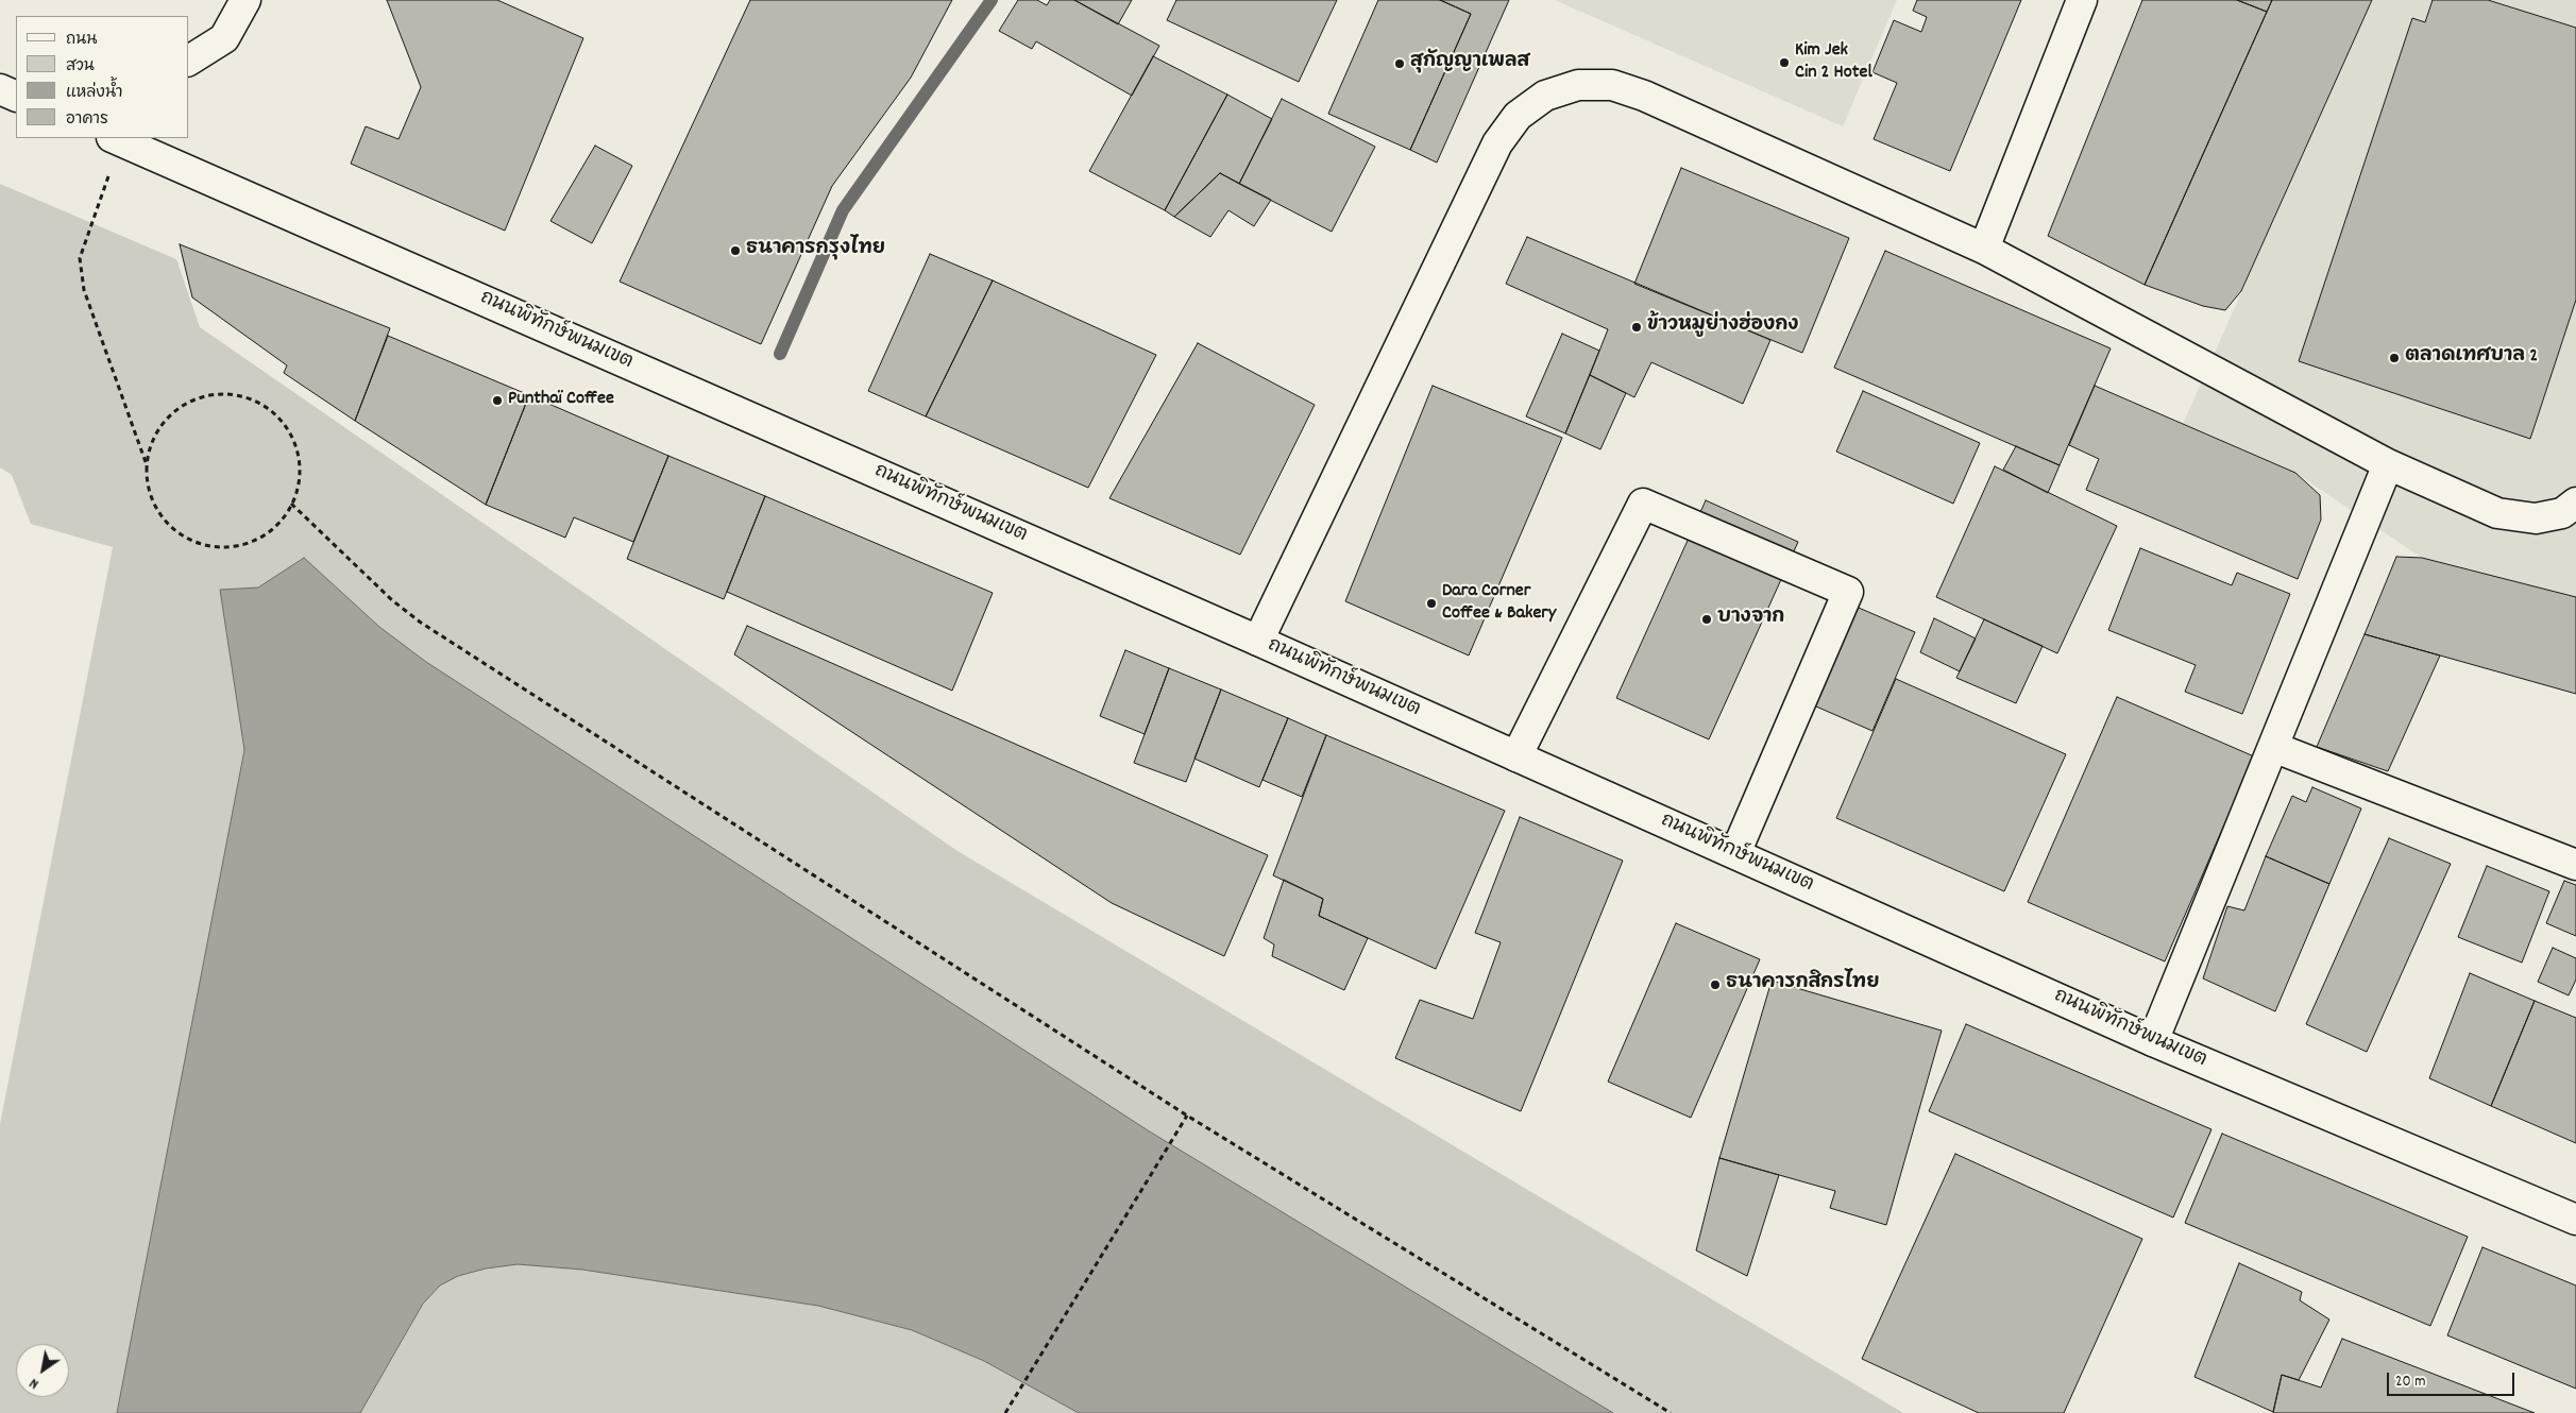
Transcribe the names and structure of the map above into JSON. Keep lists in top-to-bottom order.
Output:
{
  "streets": {
    "street": ["ถนนพิทักษ์พนมเขต"]
  },
  "places": [
    "Kim Jek Cin 2 Hotel",
    "สุกัญญาเพลส",
    "ธนาคารกรุงไทย",
    "ข้าวหมูย่างฮ่องกง",
    "ตลาดเทศบาล 2",
    "Punthaï Coffee",
    "Dara Corner Coffee & Bakery",
    "บางจาก",
    "ธนาคารกสิกรไทย"
  ],
  "legend": [
    "ถนน",
    "สวน",
    "แหล่งน้ำ",
    "อาคาร"
  ],
  "scale_bar": "20 m",
  "north": "bottom left"
}
